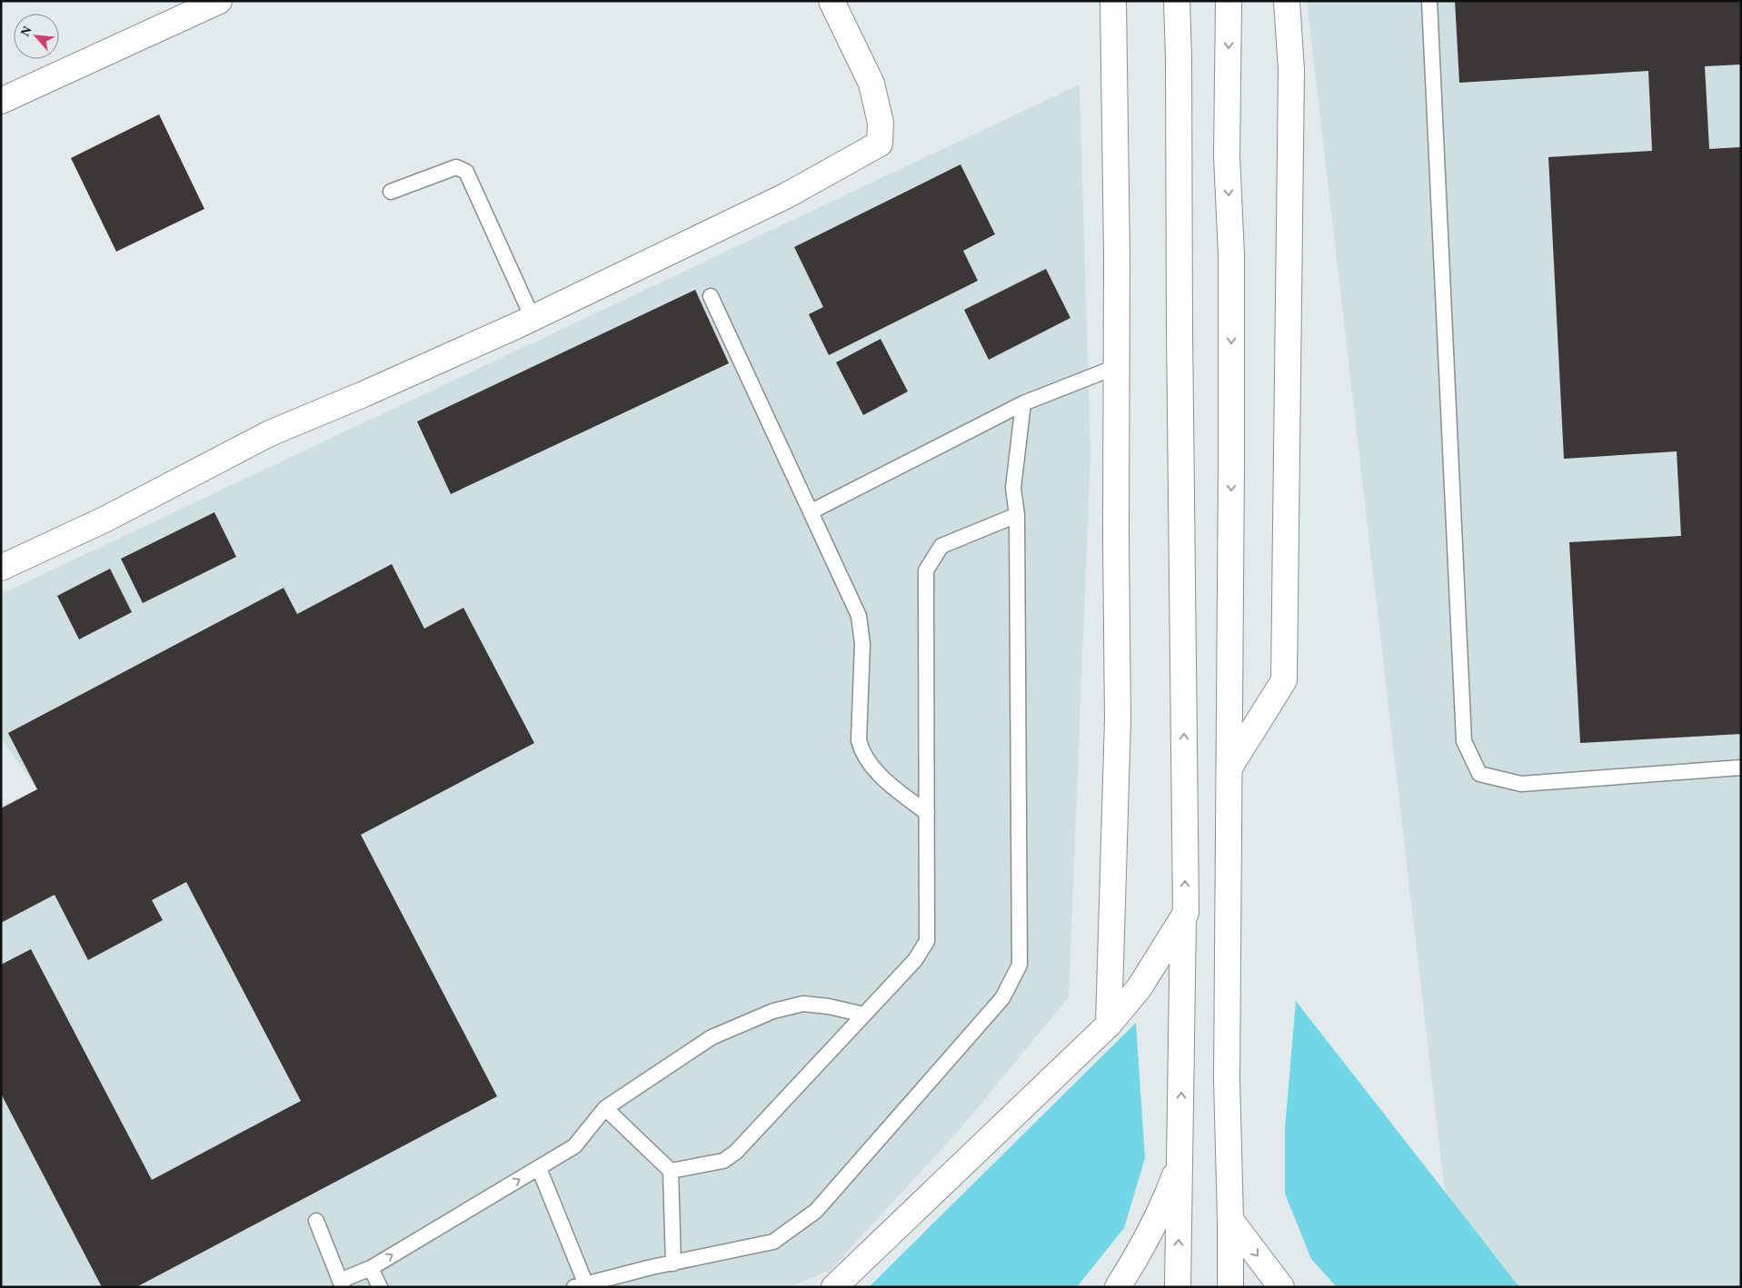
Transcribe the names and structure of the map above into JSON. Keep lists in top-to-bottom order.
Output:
{
  "north": "top left"
}
